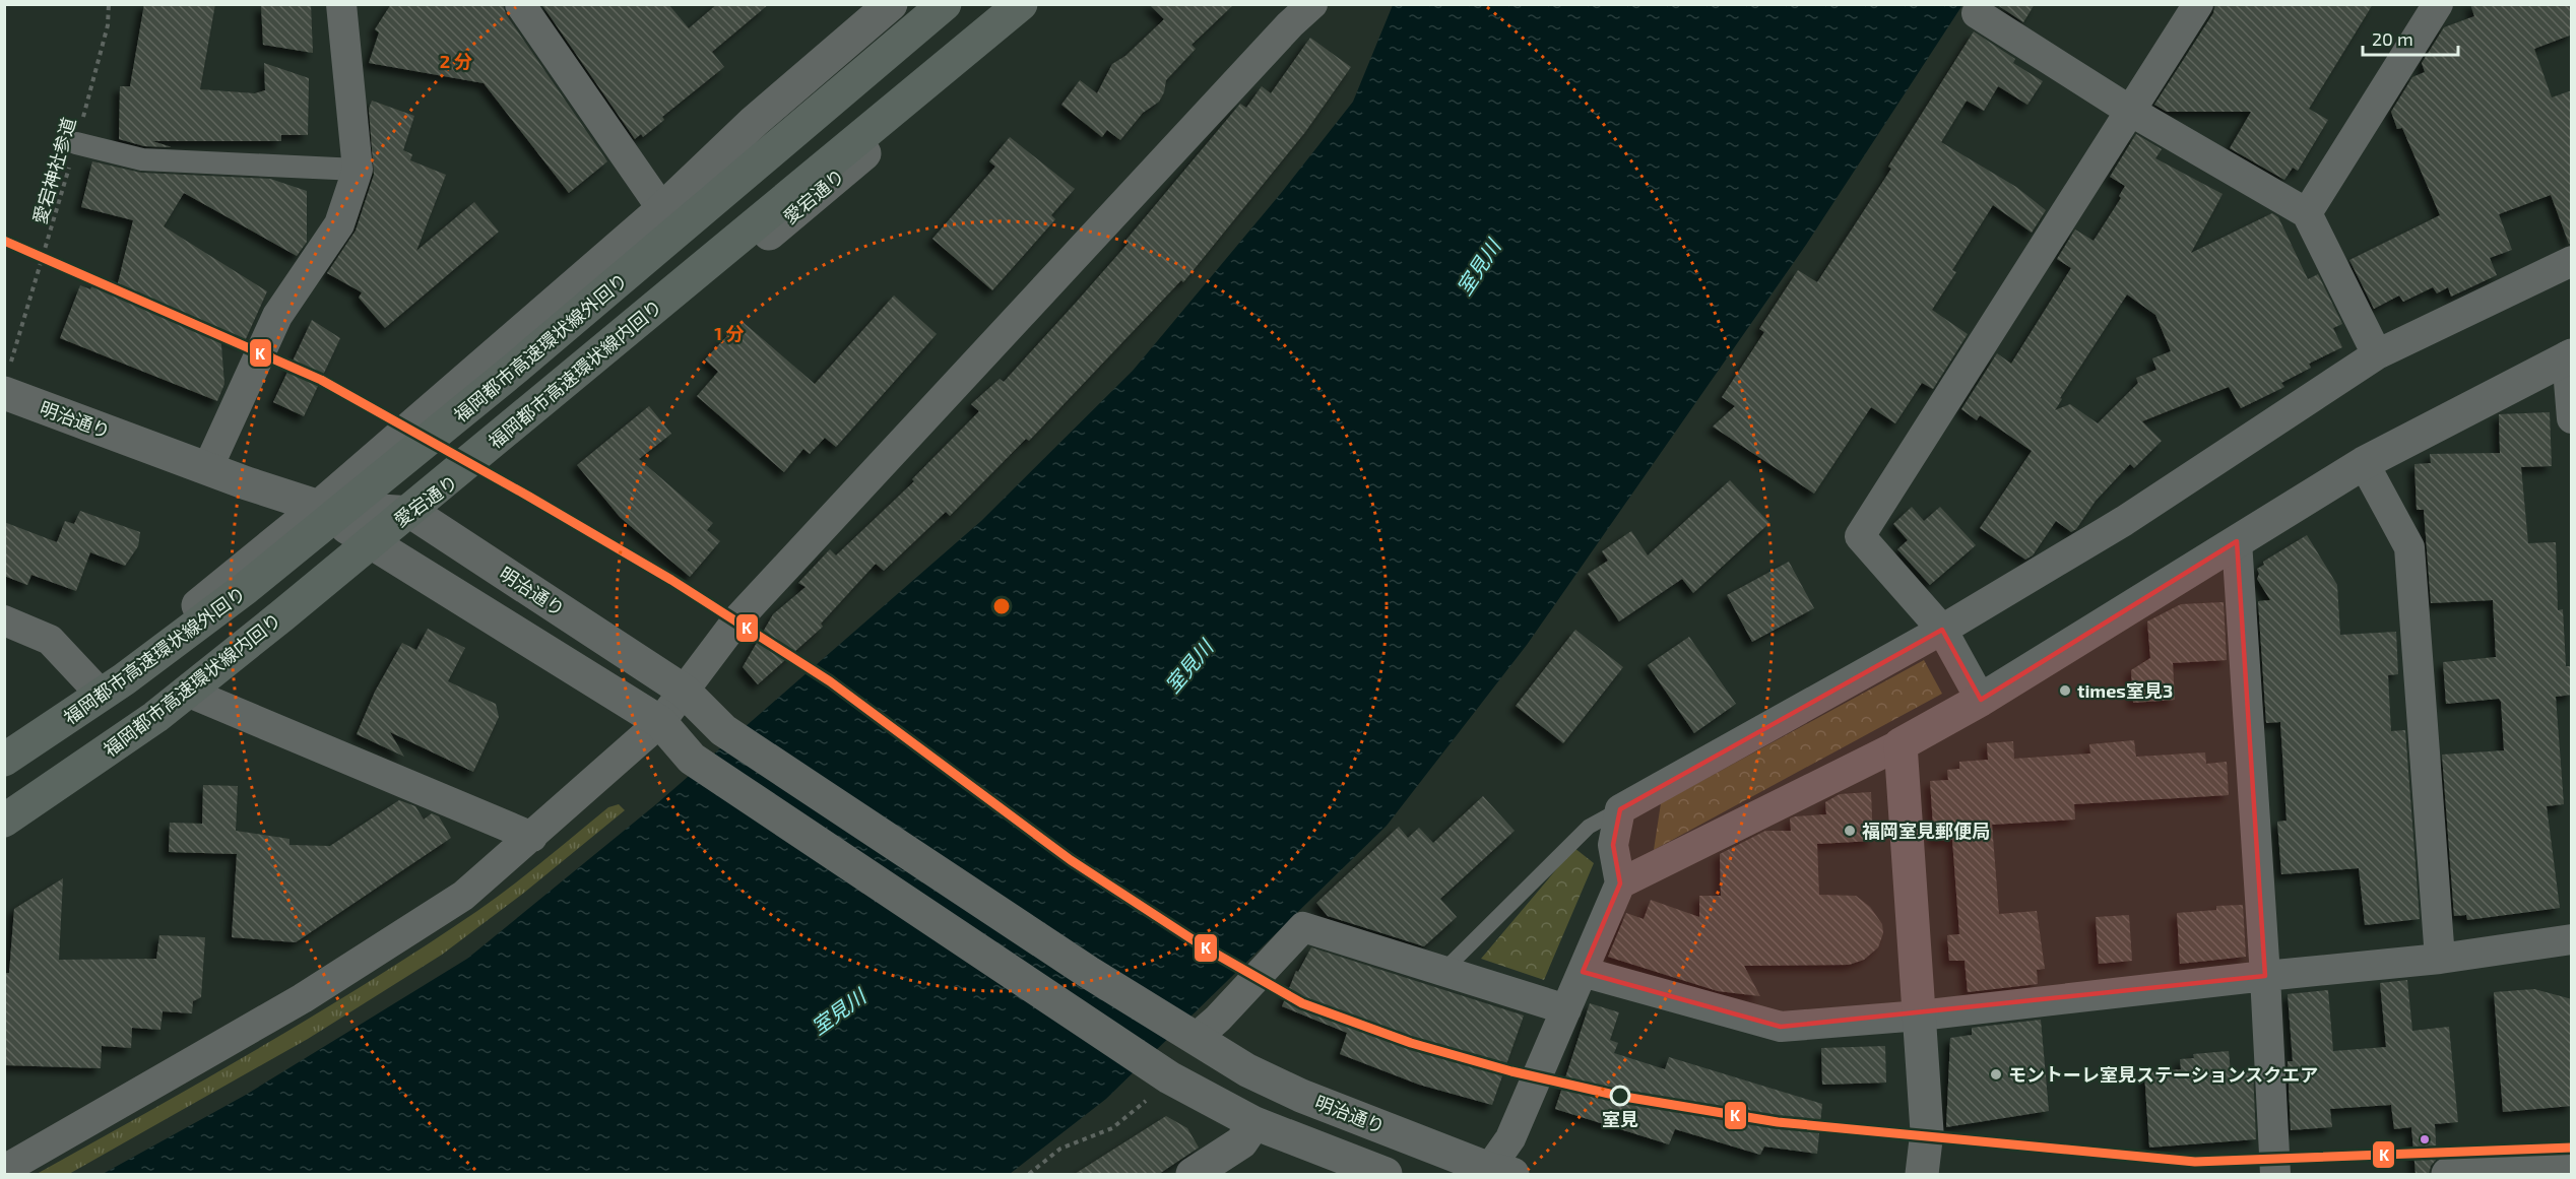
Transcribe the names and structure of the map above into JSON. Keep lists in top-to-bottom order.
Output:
{
  "streets": {
    "highway": ["福岡都市高速環状線外回り", "福岡都市高速環状線内回り"],
    "street": ["愛宕通り", "明治通り"],
    "path": ["愛宕神社参道"]
  },
  "crossings": [
    ["愛宕神社参道", "明治通り"],
    ["愛宕通り", "明治通り"]
  ],
  "water": ["室見川"],
  "places": [
    "times室見3",
    "福岡室見郵便局",
    "モントーレ室見ステーションスクエア",
    "室見"
  ],
  "lines": ["transit line K"],
  "scale_bar": "20 m",
  "rings": ["2 分", "1 分"]
}
